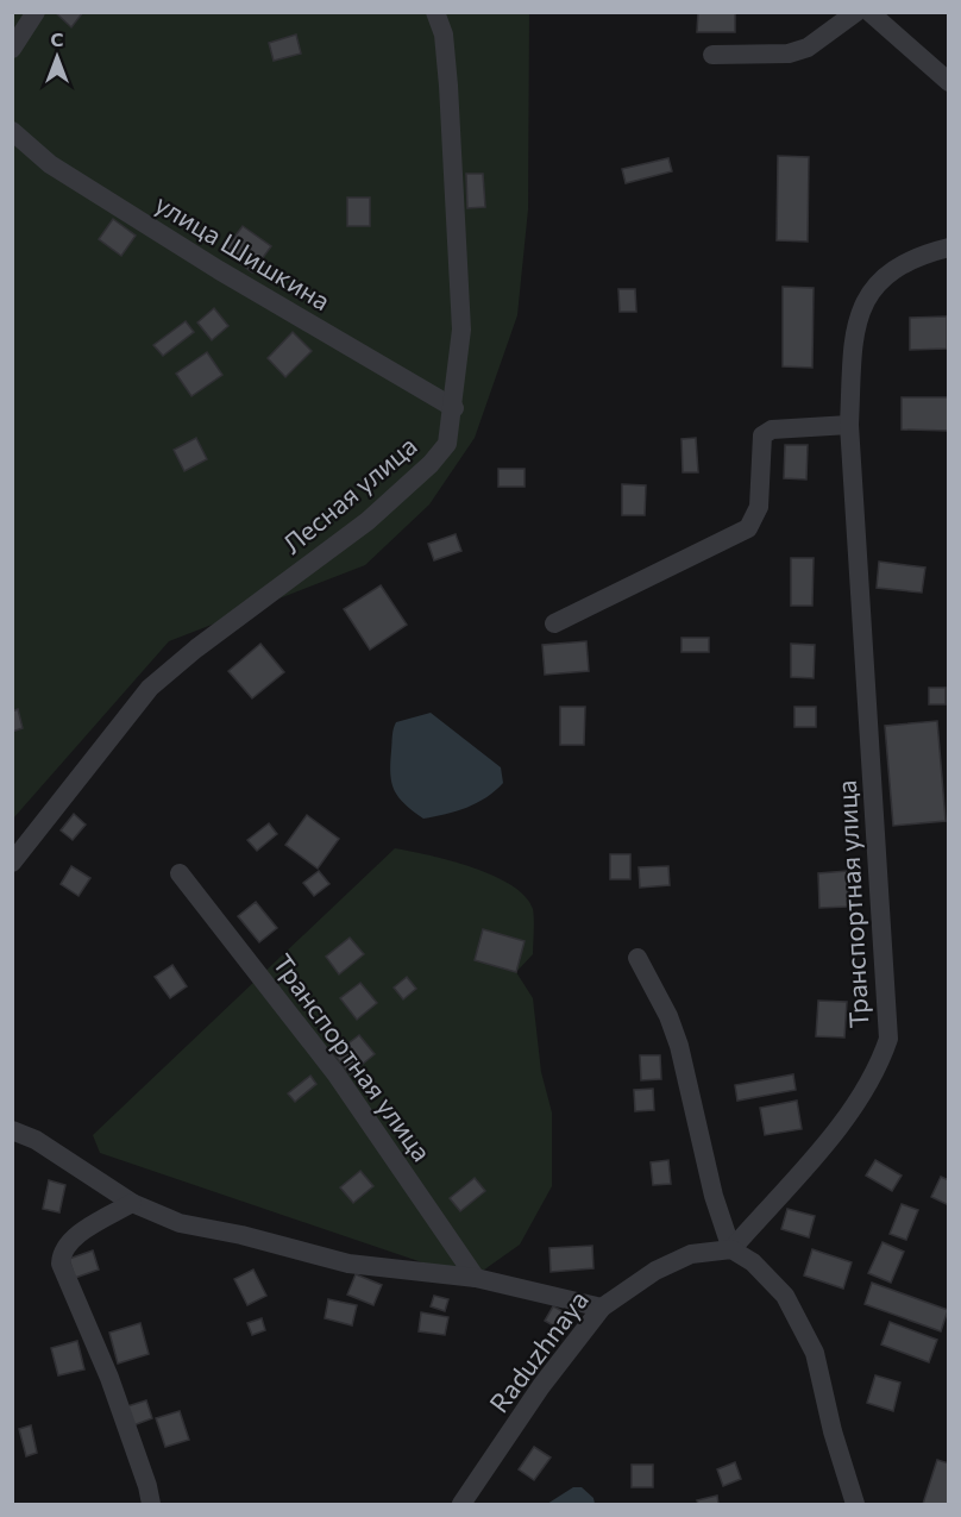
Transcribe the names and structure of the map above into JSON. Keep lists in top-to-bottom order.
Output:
{
  "streets": {
    "street": [
      "улица Шишкина",
      "Лесная улица",
      "Транспортная улица",
      "Raduzhnaya"
    ]
  },
  "crossings": [
    ["улица Шишкина", "Лесная улица"],
    ["Транспортная улица", "Raduzhnaya"]
  ],
  "north": "top"
}
